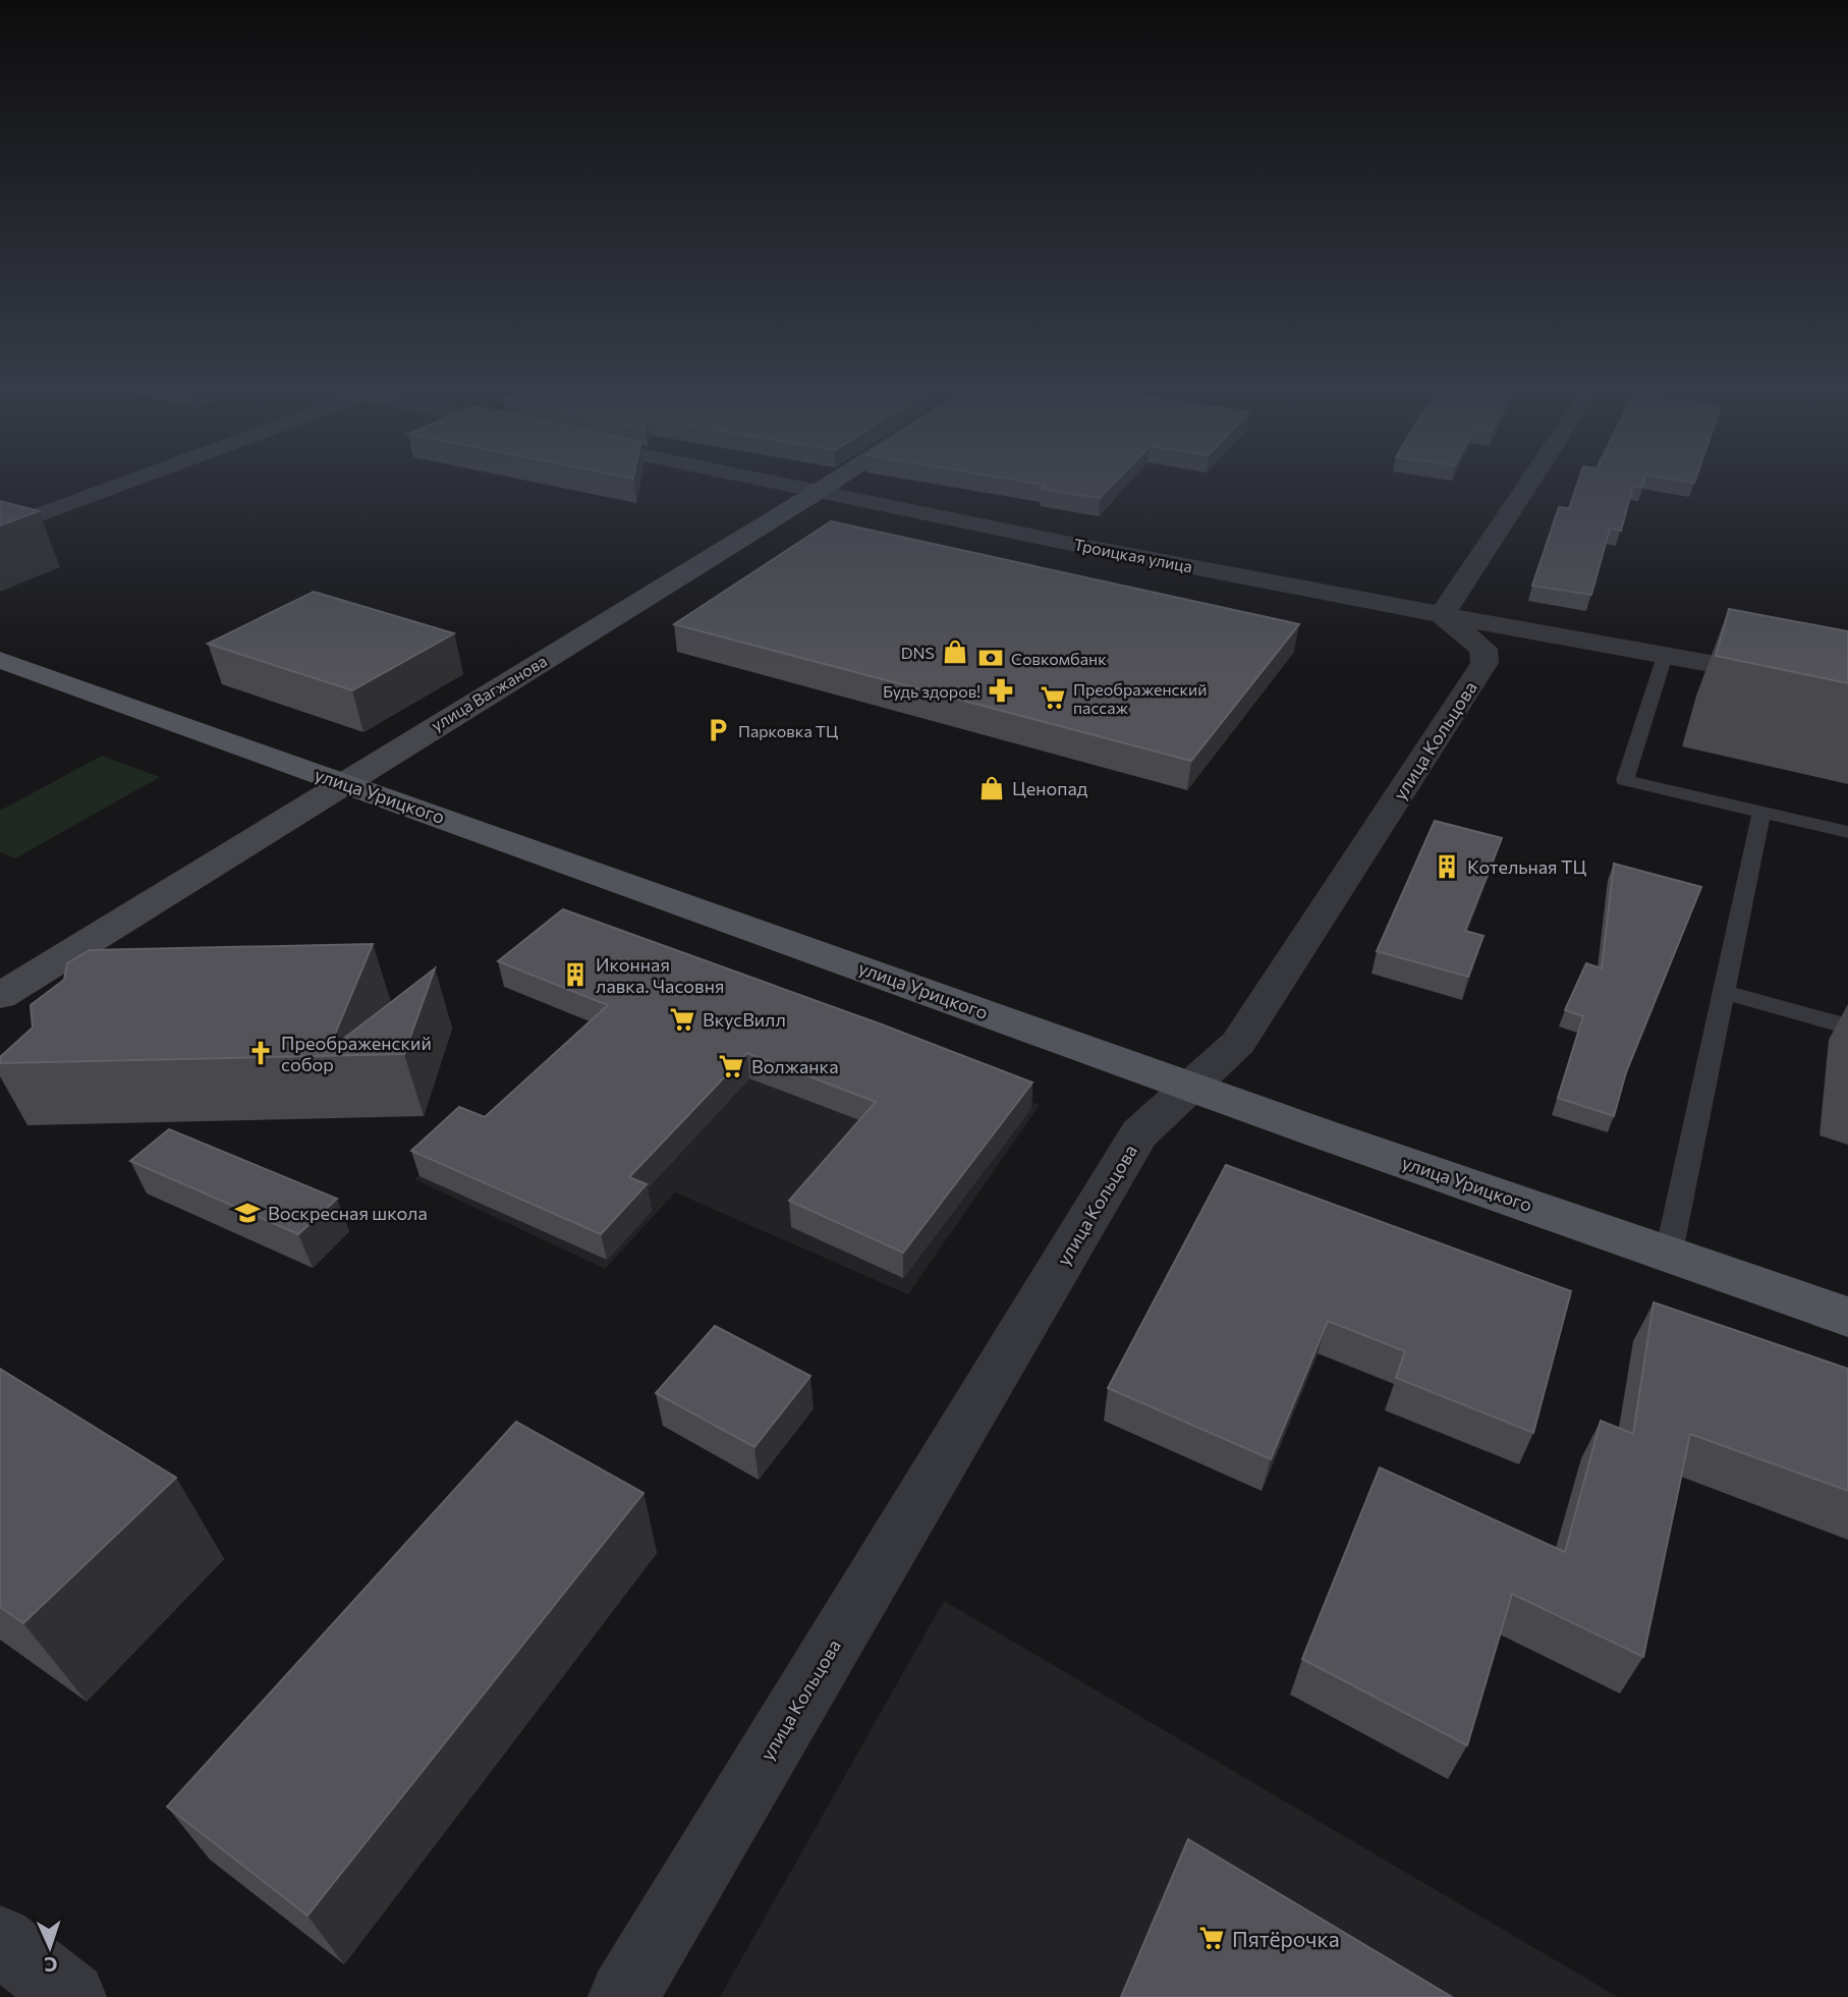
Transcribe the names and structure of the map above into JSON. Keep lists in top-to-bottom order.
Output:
{
  "streets": {
    "main road": ["улица Урицкого"],
    "street": ["Троицкая улица", "улица Вагжанова", "улица Кольцова"]
  },
  "crossings": [
    ["Троицкая улица", "улица Вагжанова"],
    ["Троицкая улица", "улица Кольцова"],
    ["улица Вагжанова", "улица Урицкого"],
    ["улица Кольцова", "улица Урицкого"]
  ],
  "places": {
    "shop": ["DNS", "Ценопад"],
    "bank": ["Совкомбанк"],
    "pharmacy": ["Будь здоров!"],
    "supermarket": [
      "Преображенский пассаж",
      "ВкусВилл",
      "Волжанка",
      "Пятёрочка"
    ],
    "parking": ["Парковка ТЦ"],
    "building": ["Котельная ТЦ", "Иконная лавка. Часовня"],
    "church": ["Преображенский собор"],
    "school or university": ["Воскресная школа"]
  },
  "north": "bottom"
}
